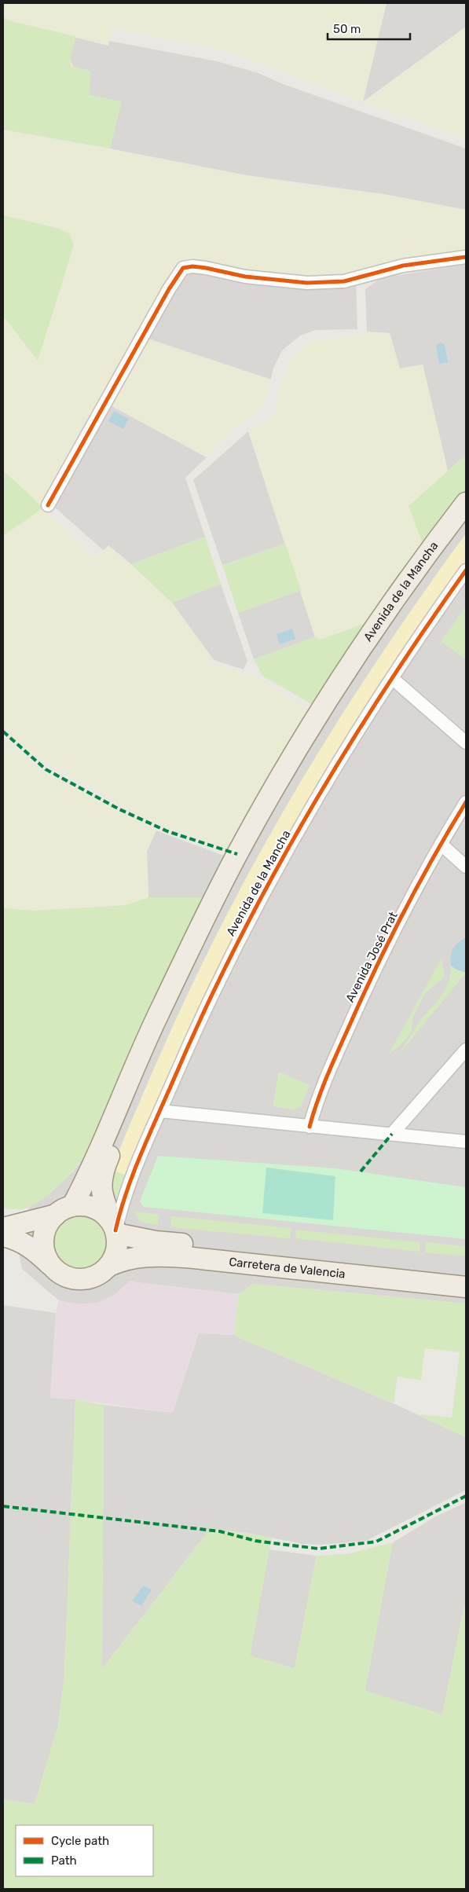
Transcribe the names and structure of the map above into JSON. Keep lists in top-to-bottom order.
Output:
{
  "streets": {
    "main road": ["Avenida de la Mancha", "Carretera de Valencia"],
    "street": ["Avenida José Prat"]
  },
  "crossings": [
    ["Avenida de la Mancha", "Carretera de Valencia"]
  ],
  "legend": ["Cycle path", "Path"],
  "scale_bar": "50 m"
}
